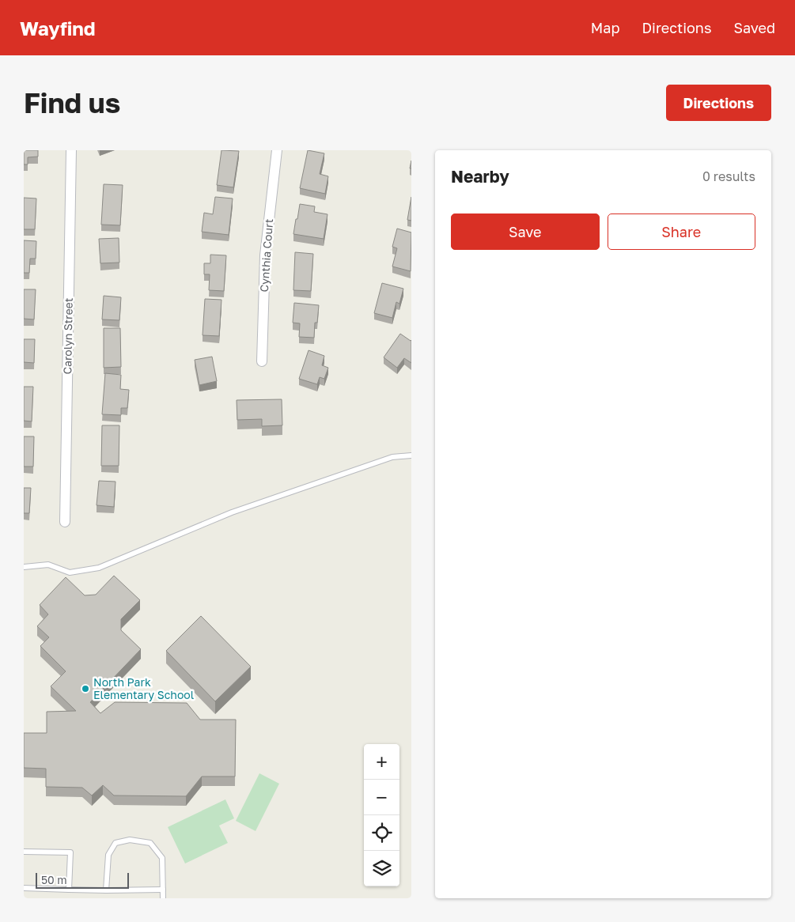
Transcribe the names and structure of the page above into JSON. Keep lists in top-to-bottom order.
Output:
{
  "streets": {
    "street": ["Cynthia Court", "Carolyn Street"]
  },
  "places": ["North Park Elementary School"],
  "scale_bar": "50 m",
  "page": {
    "header": "Wayfind",
    "nav": ["Map", "Directions", "Saved"],
    "buttons": [
      "Directions",
      ["Save", "Share"]
    ],
    "title": "Find us",
    "heading": ["Nearby", "0 results"],
    "map_buttons": ["+", "−"],
    "scale": "50 m"
  }
}
